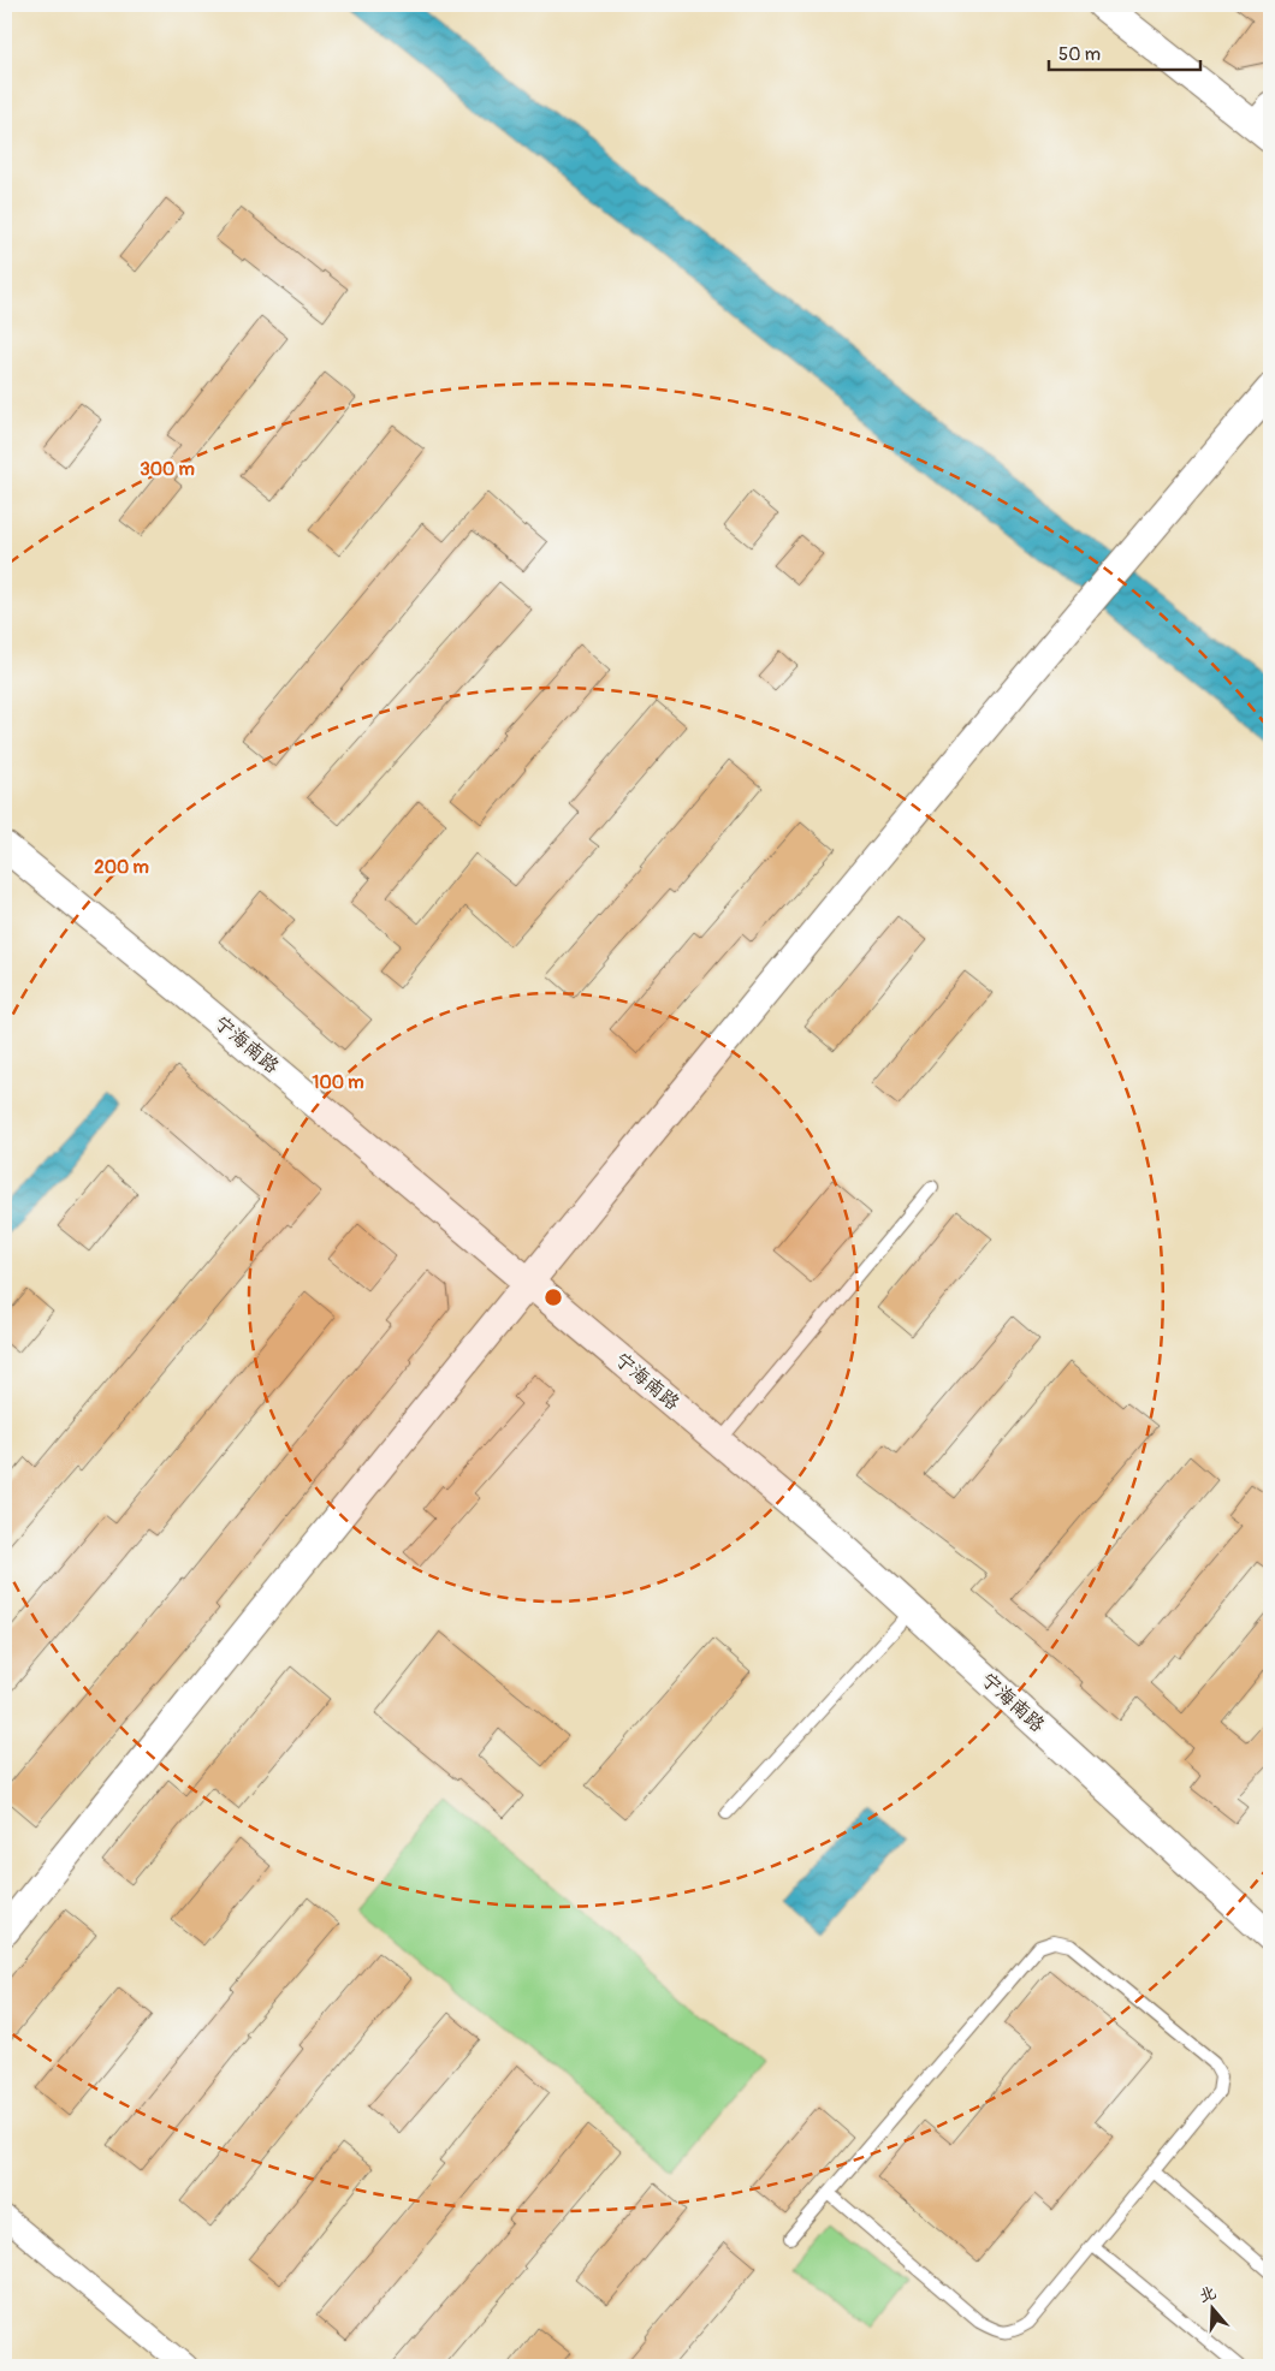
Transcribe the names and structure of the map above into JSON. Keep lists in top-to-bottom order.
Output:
{
  "streets": {
    "street": ["宁海南路"]
  },
  "scale_bar": "50 m",
  "north": "top",
  "rings": ["300 m", "200 m", "100 m"]
}
